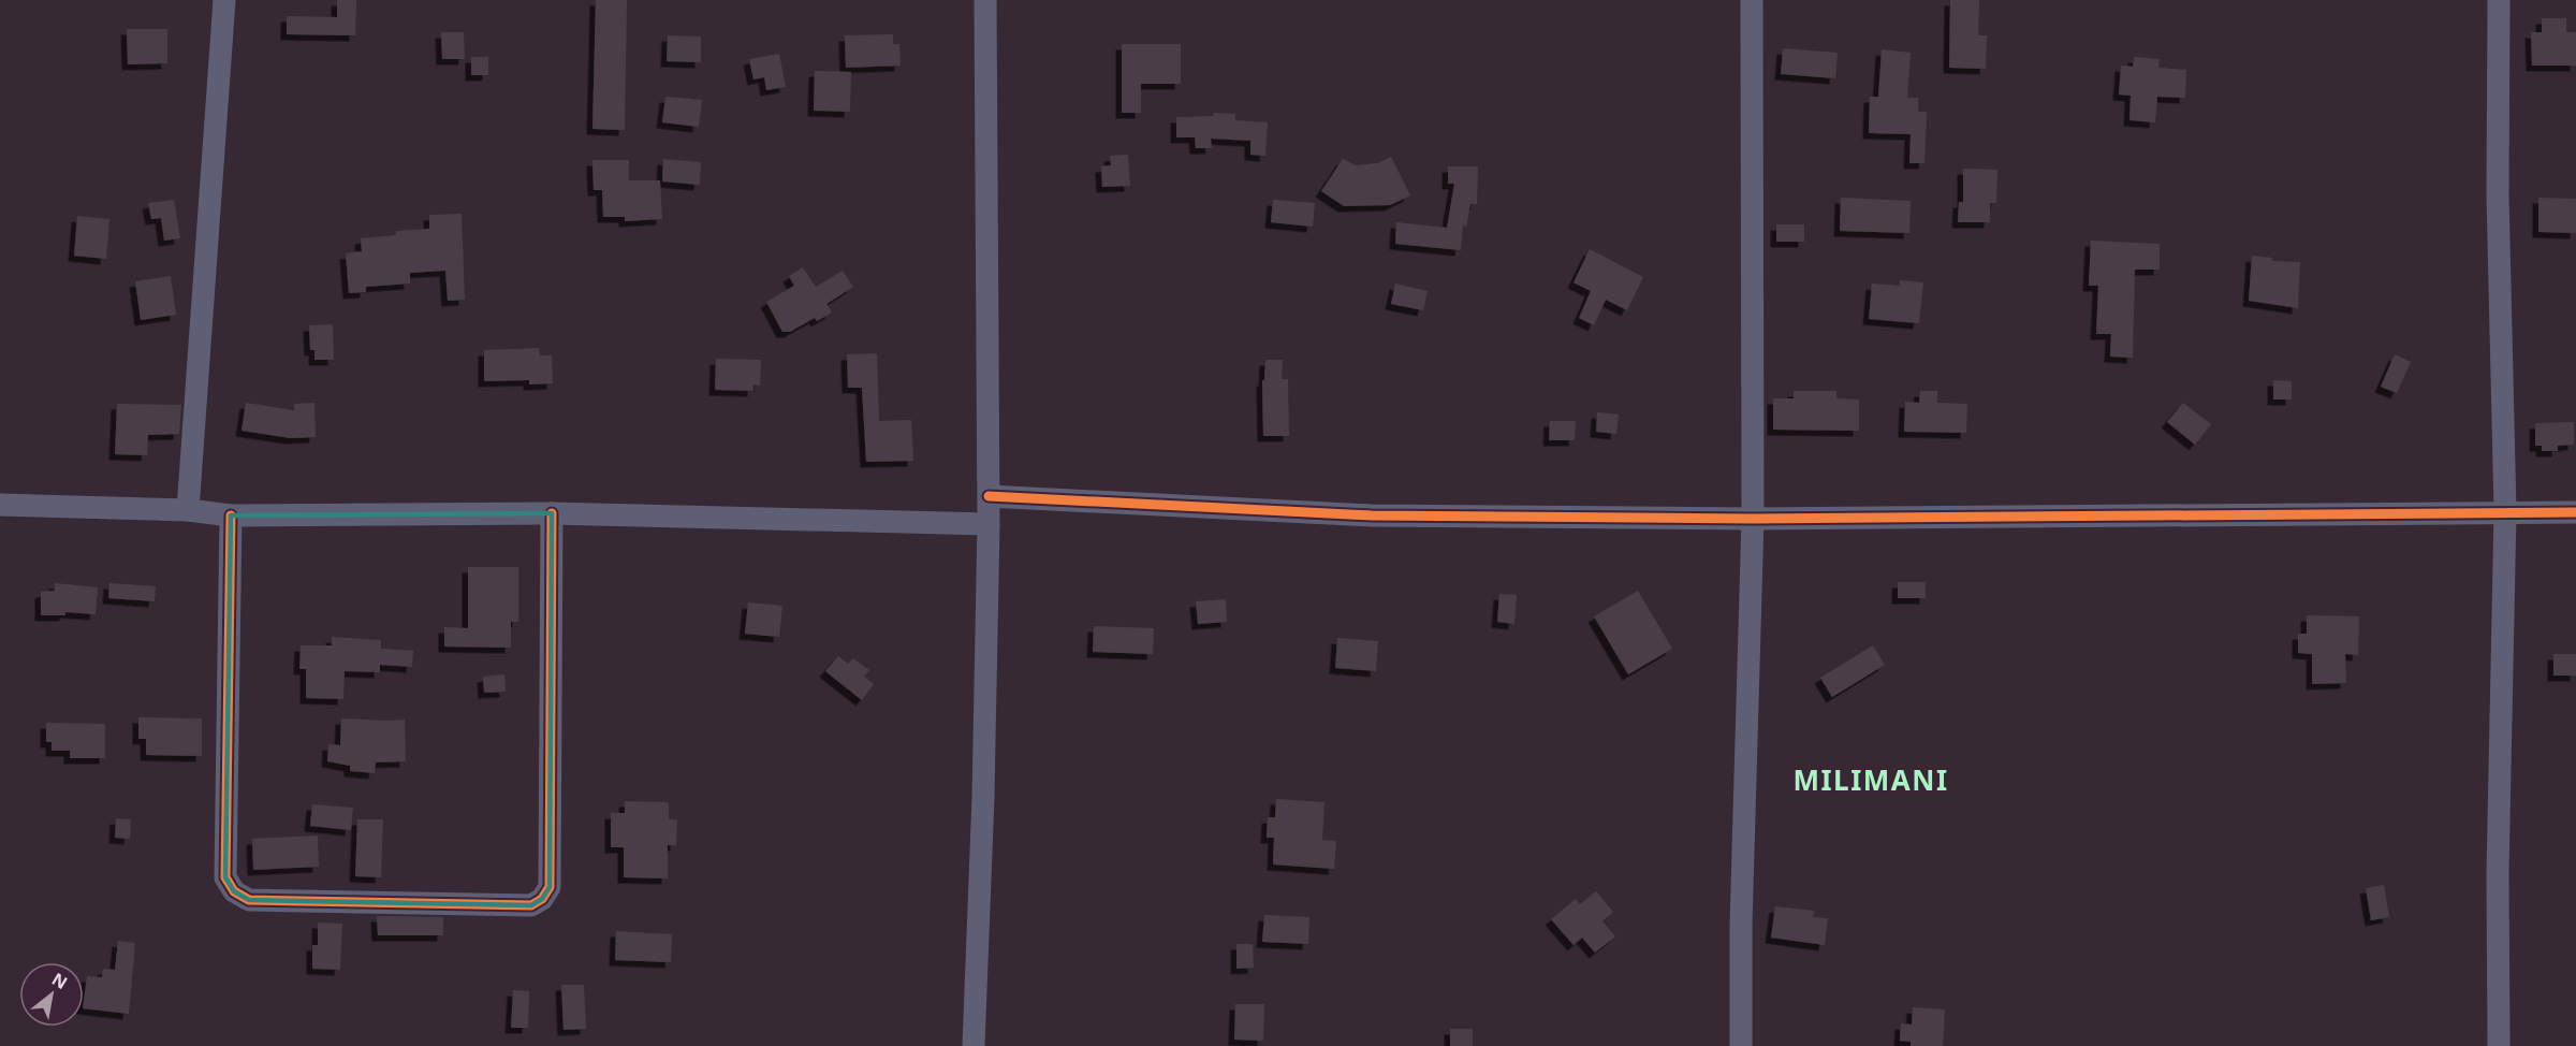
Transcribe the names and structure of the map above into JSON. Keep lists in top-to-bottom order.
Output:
{
  "districts": ["MILIMANI"],
  "north": "top right"
}
